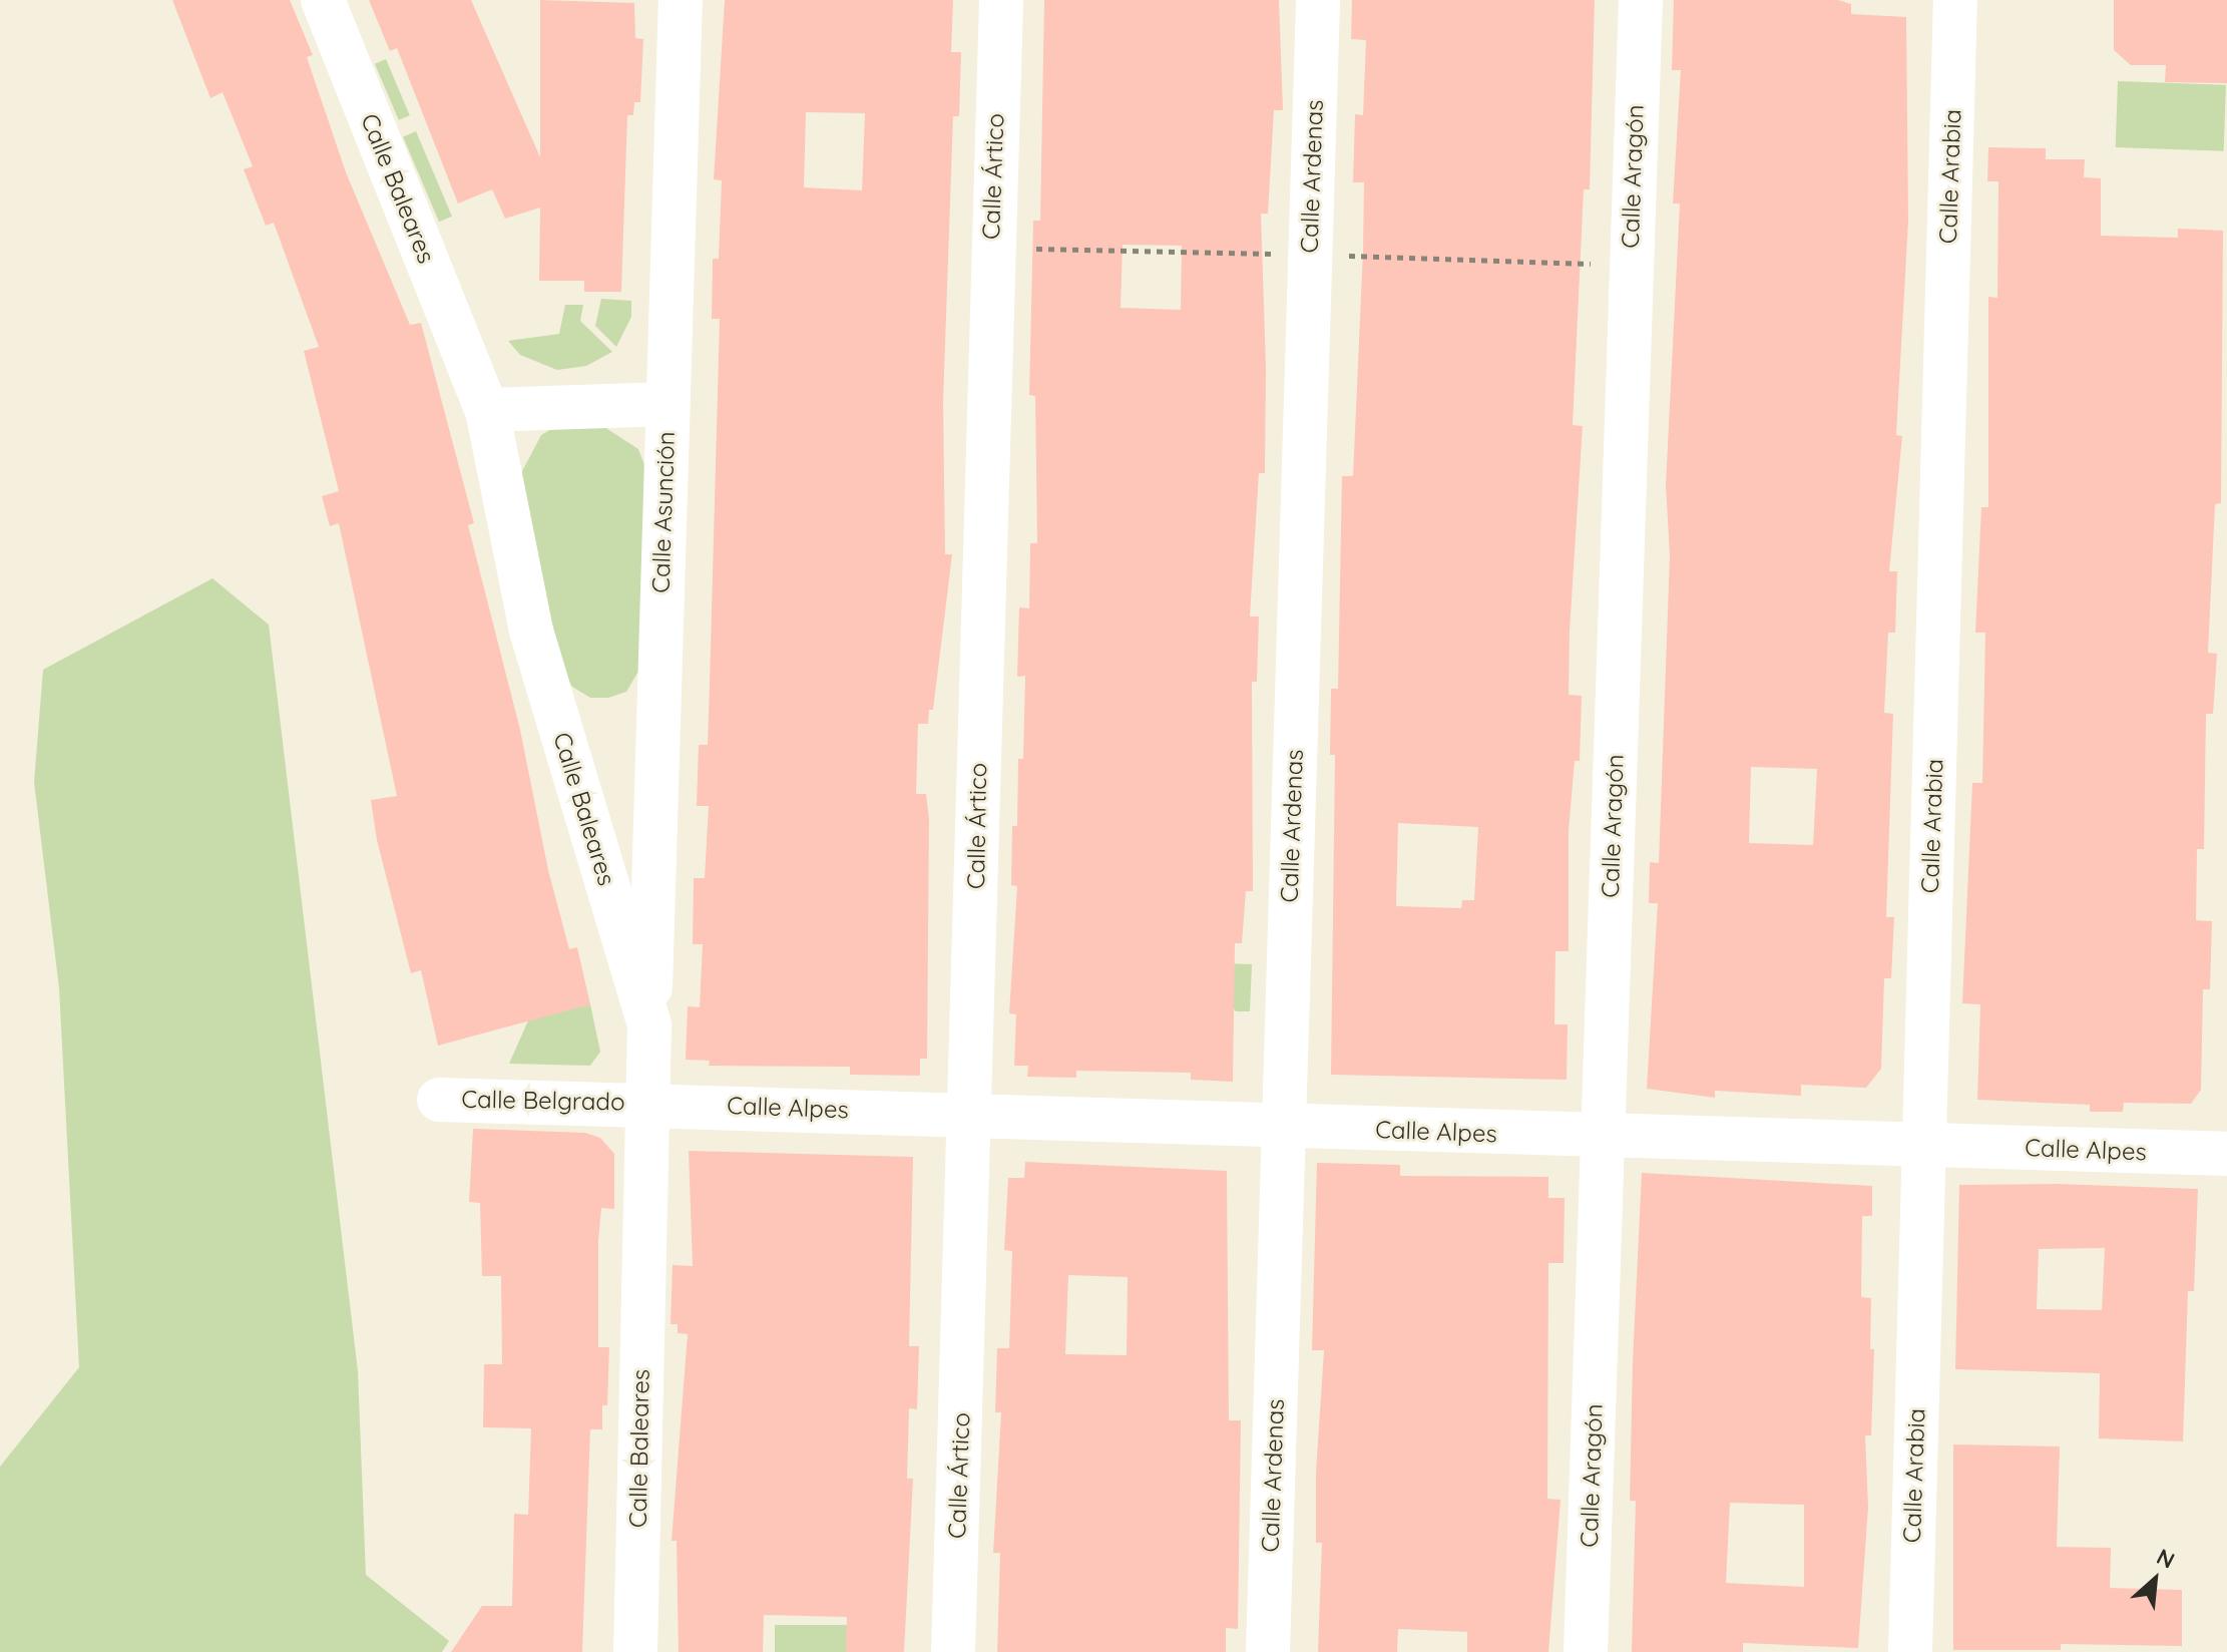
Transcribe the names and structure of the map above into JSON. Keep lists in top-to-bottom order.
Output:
{
  "streets": {
    "street": [
      "Calle Ártico",
      "Calle Ardenas",
      "Calle Aragón",
      "Calle Arabia",
      "Calle Baleares",
      "Calle Asunción",
      "Calle Belgrado",
      "Calle Alpes"
    ]
  },
  "crossings": [
    ["Calle Ártico", "Calle Alpes"],
    ["Calle Ardenas", "Calle Alpes"],
    ["Calle Aragón", "Calle Alpes"],
    ["Calle Arabia", "Calle Alpes"],
    ["Calle Baleares", "Calle Asunción"],
    ["Calle Baleares", "Calle Belgrado"],
    ["Calle Baleares", "Calle Alpes"],
    ["Calle Belgrado", "Calle Alpes"]
  ],
  "north": "top right"
}
